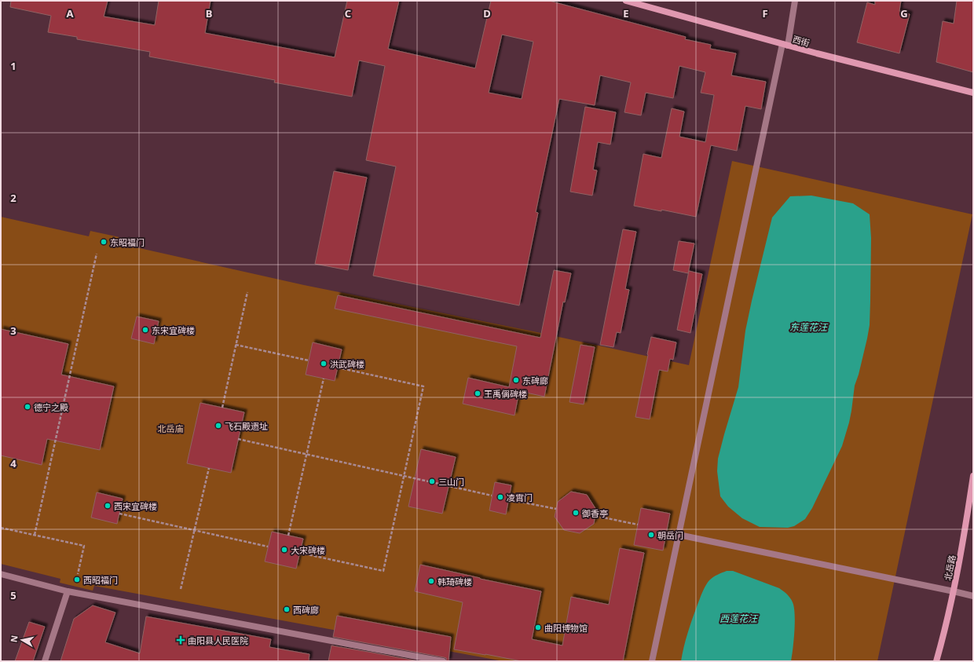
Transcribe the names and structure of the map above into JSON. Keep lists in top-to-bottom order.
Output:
{
  "streets": {
    "street": ["西街", "北岳路"]
  },
  "water": ["东莲花汪", "西莲花汪"],
  "parks": ["北岳庙"],
  "places": {
    "other": [
      "东昭福门",
      "东宋宜碑楼",
      "洪武碑楼",
      "东碑廊",
      "王禹偁碑楼",
      "德宁之殿",
      "飞石殿遗址",
      "三山门",
      "凌霄门",
      "西宋宜碑楼",
      "御香亭",
      "朝岳门",
      "大宋碑楼",
      "西昭福门",
      "韩琦碑楼",
      "西碑廊",
      "曲阳博物馆"
    ],
    "health": ["曲阳县人民医院"]
  },
  "north": "left",
  "grid": {
    "columns": [
      "A",
      "B",
      "C",
      "D",
      "E",
      "F",
      "G"
    ],
    "rows": [
      "1",
      "2",
      "3",
      "4",
      "5"
    ]
  }
}
